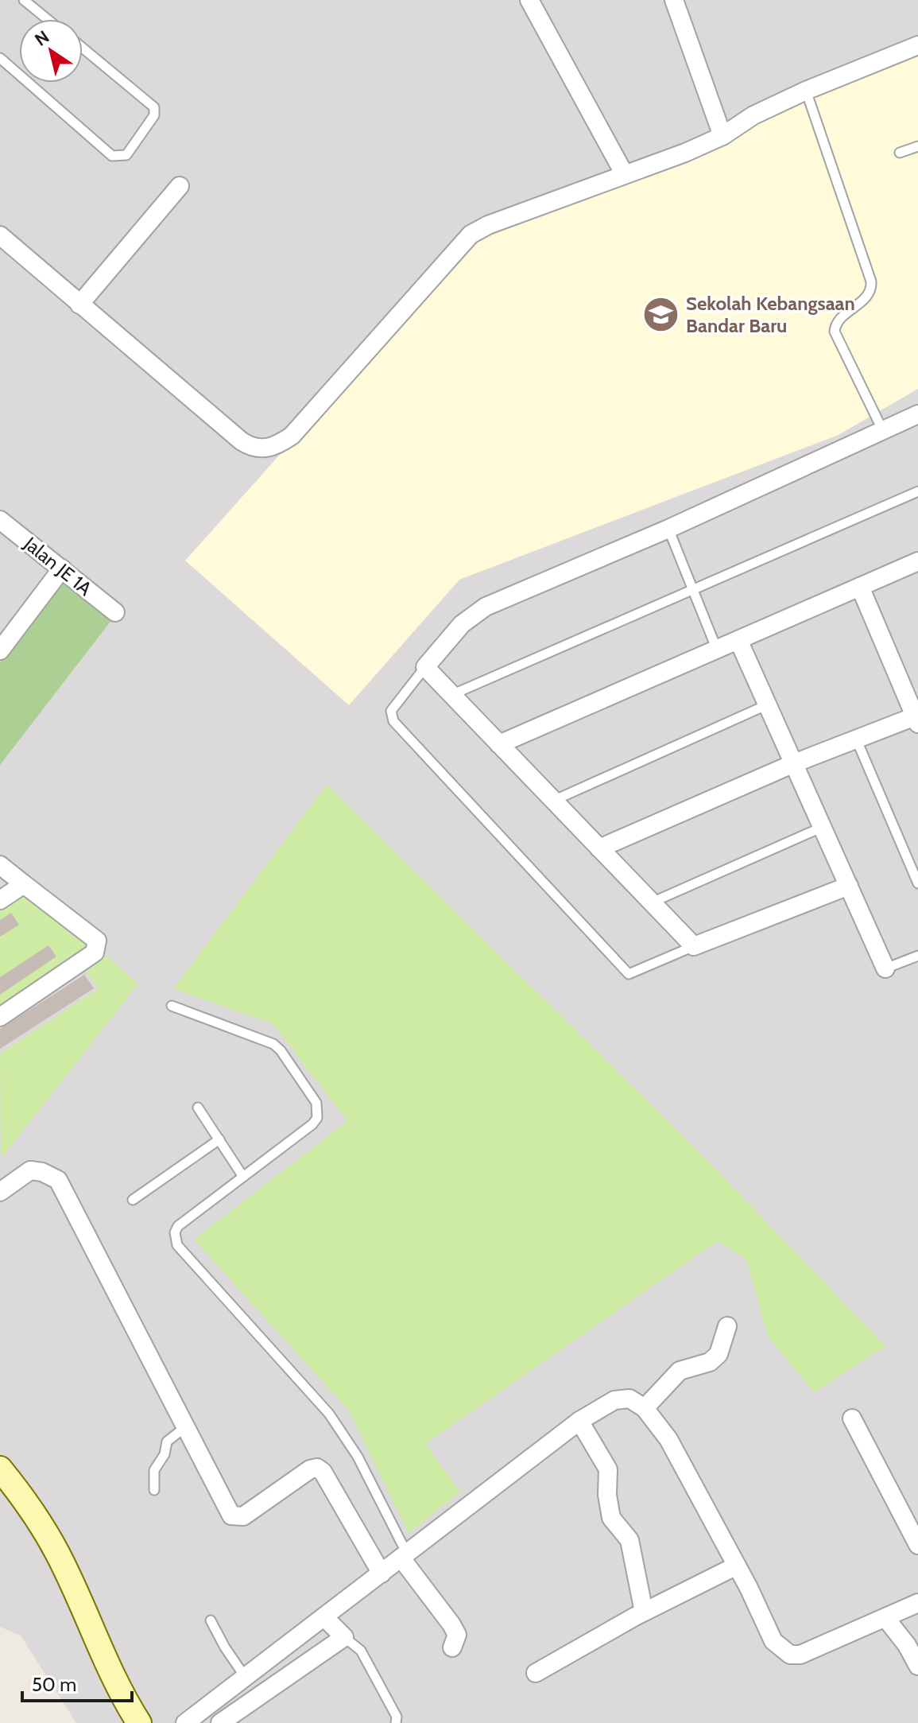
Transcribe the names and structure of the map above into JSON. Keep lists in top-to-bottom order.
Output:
{
  "streets": {
    "street": ["Jalan JE 1A"]
  },
  "places": {
    "school or university": ["Sekolah Kebangsaan Bandar Baru"]
  },
  "scale_bar": "50 m",
  "north": "top left"
}
